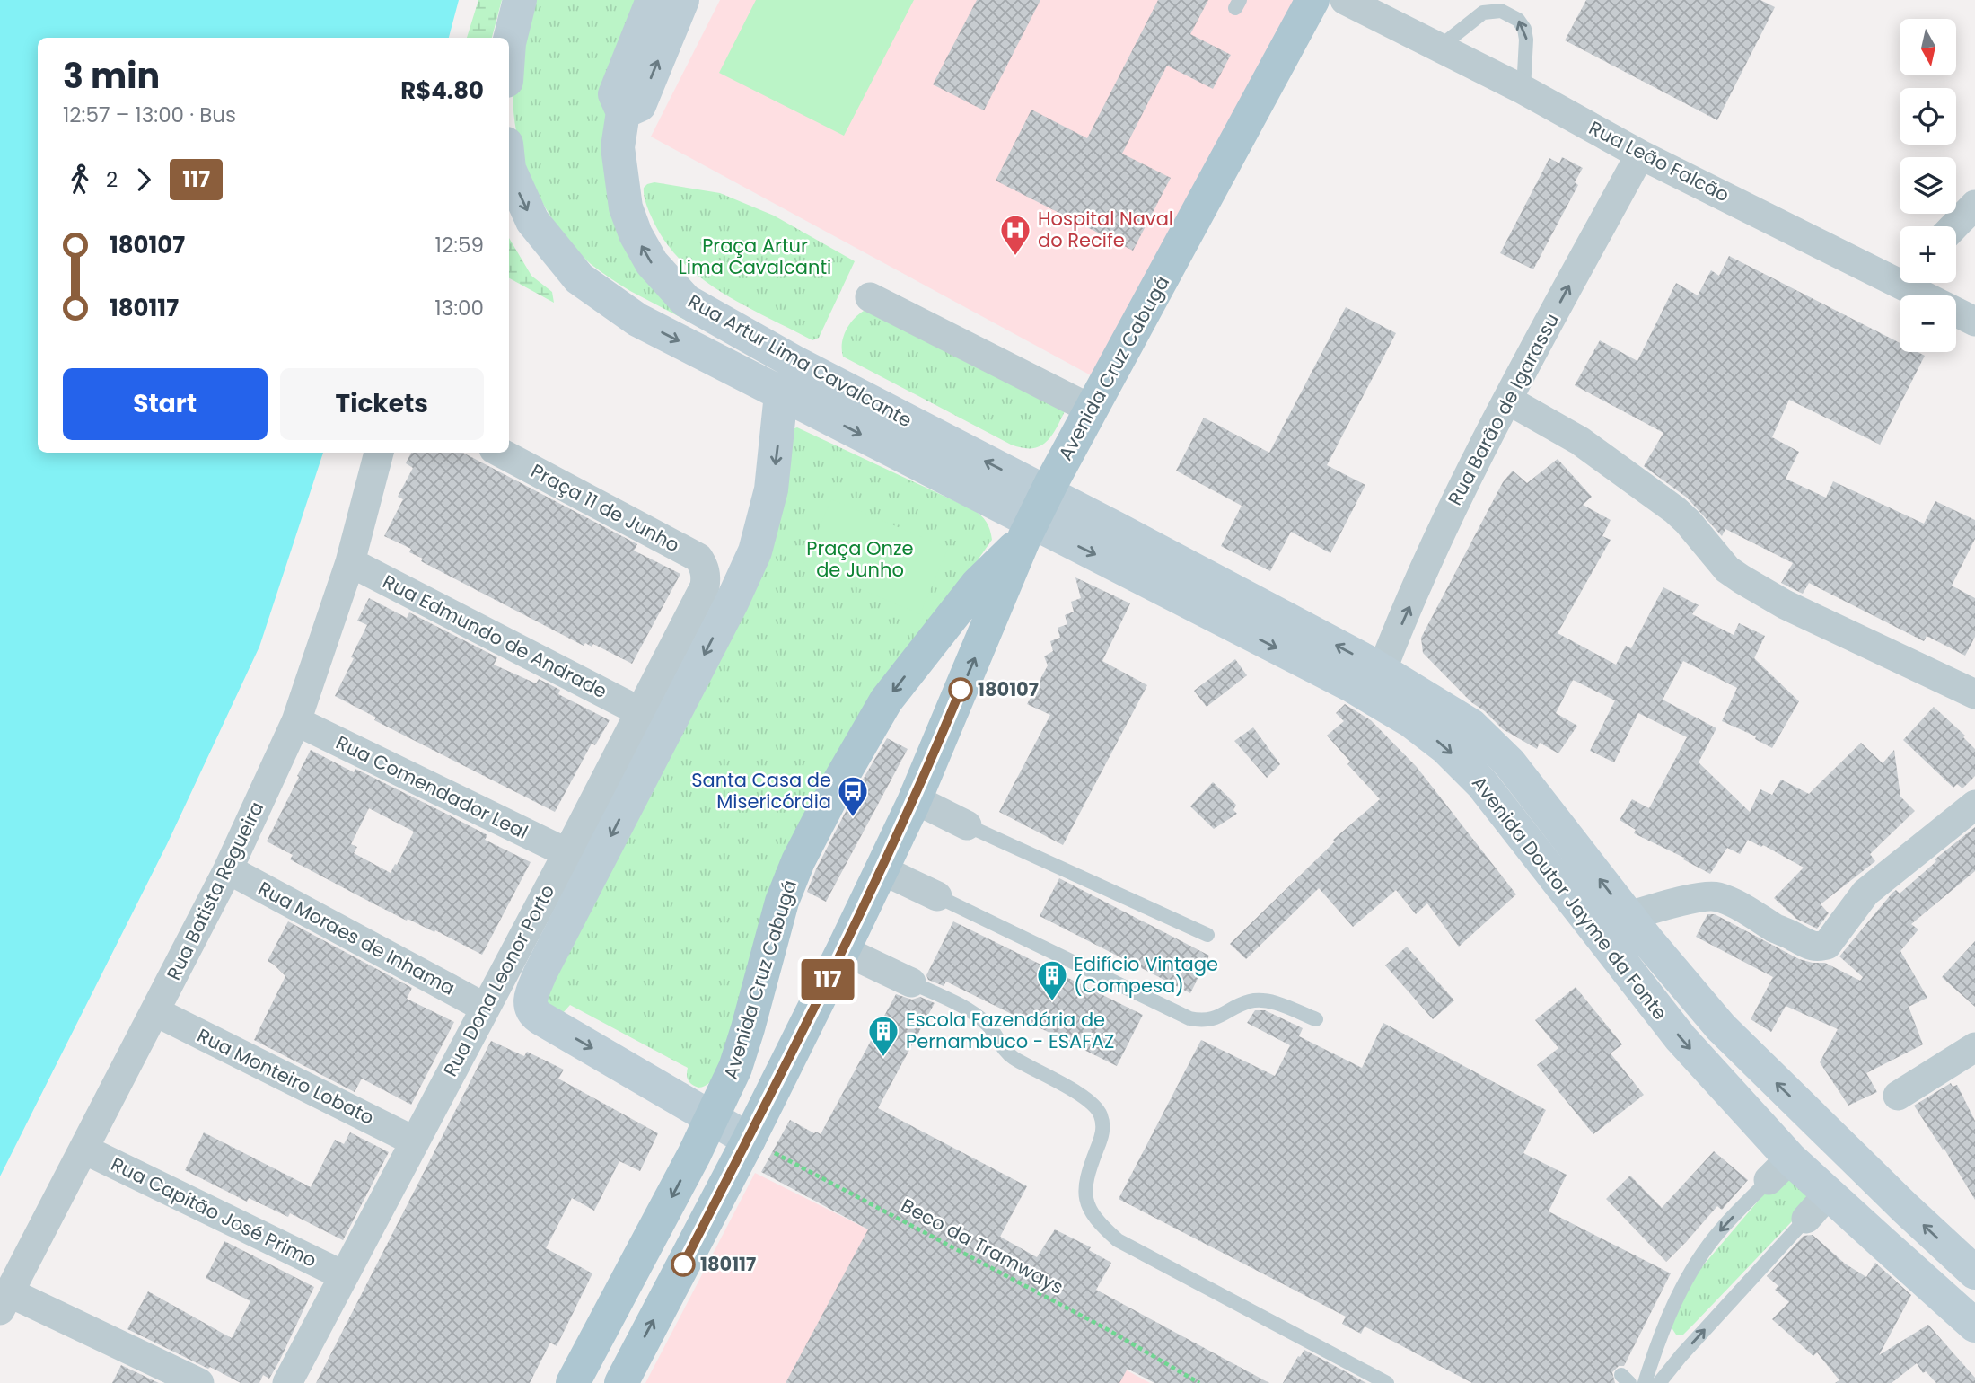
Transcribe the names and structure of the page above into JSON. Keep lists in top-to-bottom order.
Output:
{
  "streets": {
    "main road": [
      "Rua Artur Lima Cavalcante",
      "Avenida Cruz Cabugá",
      "Avenida Doutor Jayme da Fonte",
      "Rua Dona Leonor Porto"
    ],
    "street": [
      "Rua Leão Falcão",
      "Rua Barão de Igarassu",
      "Praça 11 de Junho",
      "Rua Edmundo de Andrade",
      "Rua Comendador Leal",
      "Rua Batista Regueira",
      "Rua Moraes de Inhama",
      "Rua Monteiro Lobato",
      "Rua Capitão José Primo"
    ],
    "path": ["Beco da Tramways"]
  },
  "crossings": [
    ["Rua Leão Falcão", "Rua Barão de Igarassu"],
    ["Rua Artur Lima Cavalcante", "Avenida Cruz Cabugá"],
    ["Rua Artur Lima Cavalcante", "Avenida Doutor Jayme da Fonte"],
    ["Rua Artur Lima Cavalcante", "Rua Dona Leonor Porto"],
    ["Avenida Cruz Cabugá", "Avenida Doutor Jayme da Fonte"],
    ["Avenida Cruz Cabugá", "Rua Dona Leonor Porto"],
    ["Avenida Cruz Cabugá", "Beco da Tramways"],
    ["Rua Barão de Igarassu", "Avenida Doutor Jayme da Fonte"],
    ["Praça 11 de Junho", "Rua Dona Leonor Porto"],
    ["Rua Edmundo de Andrade", "Rua Batista Regueira"],
    ["Rua Edmundo de Andrade", "Rua Dona Leonor Porto"],
    ["Rua Comendador Leal", "Rua Batista Regueira"],
    ["Rua Comendador Leal", "Rua Dona Leonor Porto"],
    ["Rua Batista Regueira", "Rua Moraes de Inhama"],
    ["Rua Batista Regueira", "Rua Monteiro Lobato"],
    ["Rua Batista Regueira", "Rua Capitão José Primo"],
    ["Rua Moraes de Inhama", "Rua Dona Leonor Porto"],
    ["Rua Dona Leonor Porto", "Rua Monteiro Lobato"],
    ["Rua Dona Leonor Porto", "Rua Capitão José Primo"]
  ],
  "one_way": ["Rua Barão de Igarassu", "Rua Dona Leonor Porto"],
  "parks": ["Praça Artur Lima Cavalcanti", "Praça Onze de Junho"],
  "places": {
    "hospital": ["Hospital Naval do Recife"],
    "other": ["180107", "180117"],
    "bus stop": ["Santa Casa de Misericórdia"],
    "building": ["Edifício Vintage (Compesa)", "Escola Fazendária de Pernambuco - ESAFAZ"]
  },
  "lines": ["bus line 117"],
  "north": "bottom",
  "page": {
    "on_map": "117",
    "map_buttons": ["+", "−"],
    "heading": ["3 min", "12:57 – 13:00 · Bus", "R$4.80"],
    "legs": ["2", "117"],
    "list": [
      {
        "name": "180107",
        "value": "12:59"
      },
      {
        "name": "180117",
        "value": "13:00"
      }
    ],
    "buttons": ["Start", "Tickets"]
  }
}
